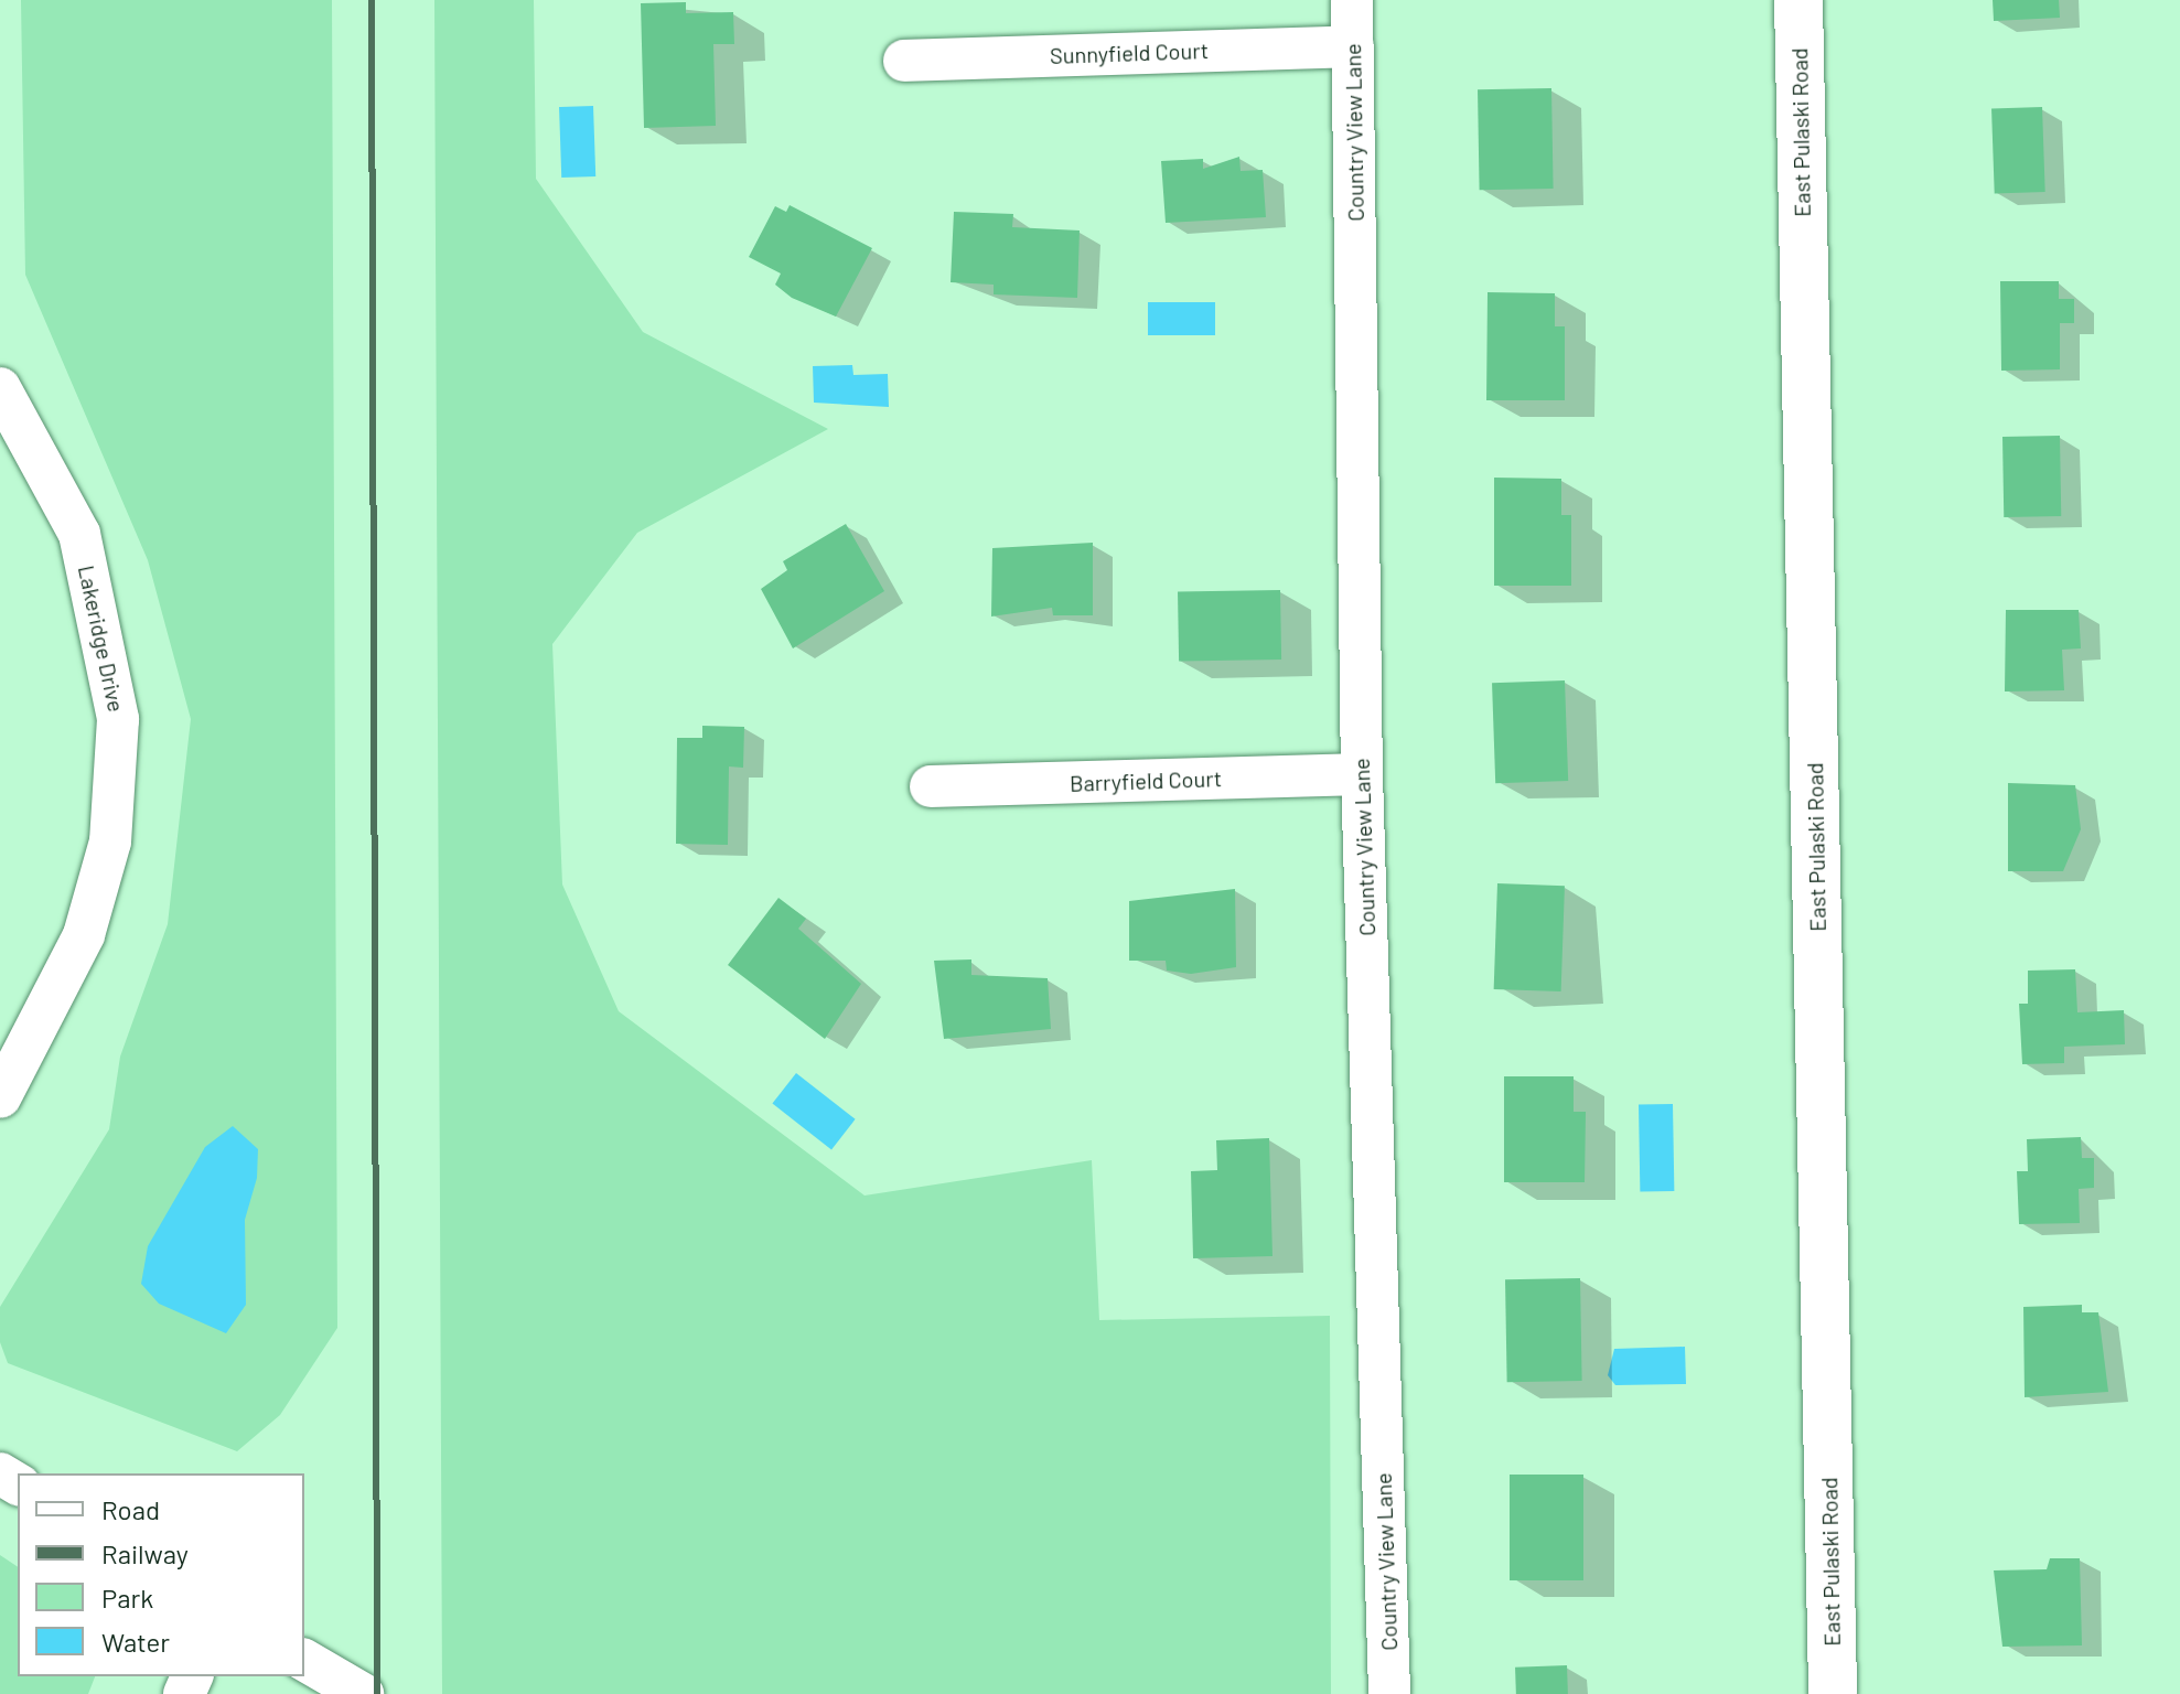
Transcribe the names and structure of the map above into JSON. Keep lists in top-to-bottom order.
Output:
{
  "streets": {
    "main road": ["East Pulaski Road"],
    "street": [
      "Sunnyfield Court",
      "Country View Lane",
      "Lakeridge Drive",
      "Barryfield Court"
    ]
  },
  "crossings": [
    ["Sunnyfield Court", "Country View Lane"],
    ["Country View Lane", "Barryfield Court"]
  ],
  "legend": [
    "Road",
    "Railway",
    "Park",
    "Water"
  ]
}
